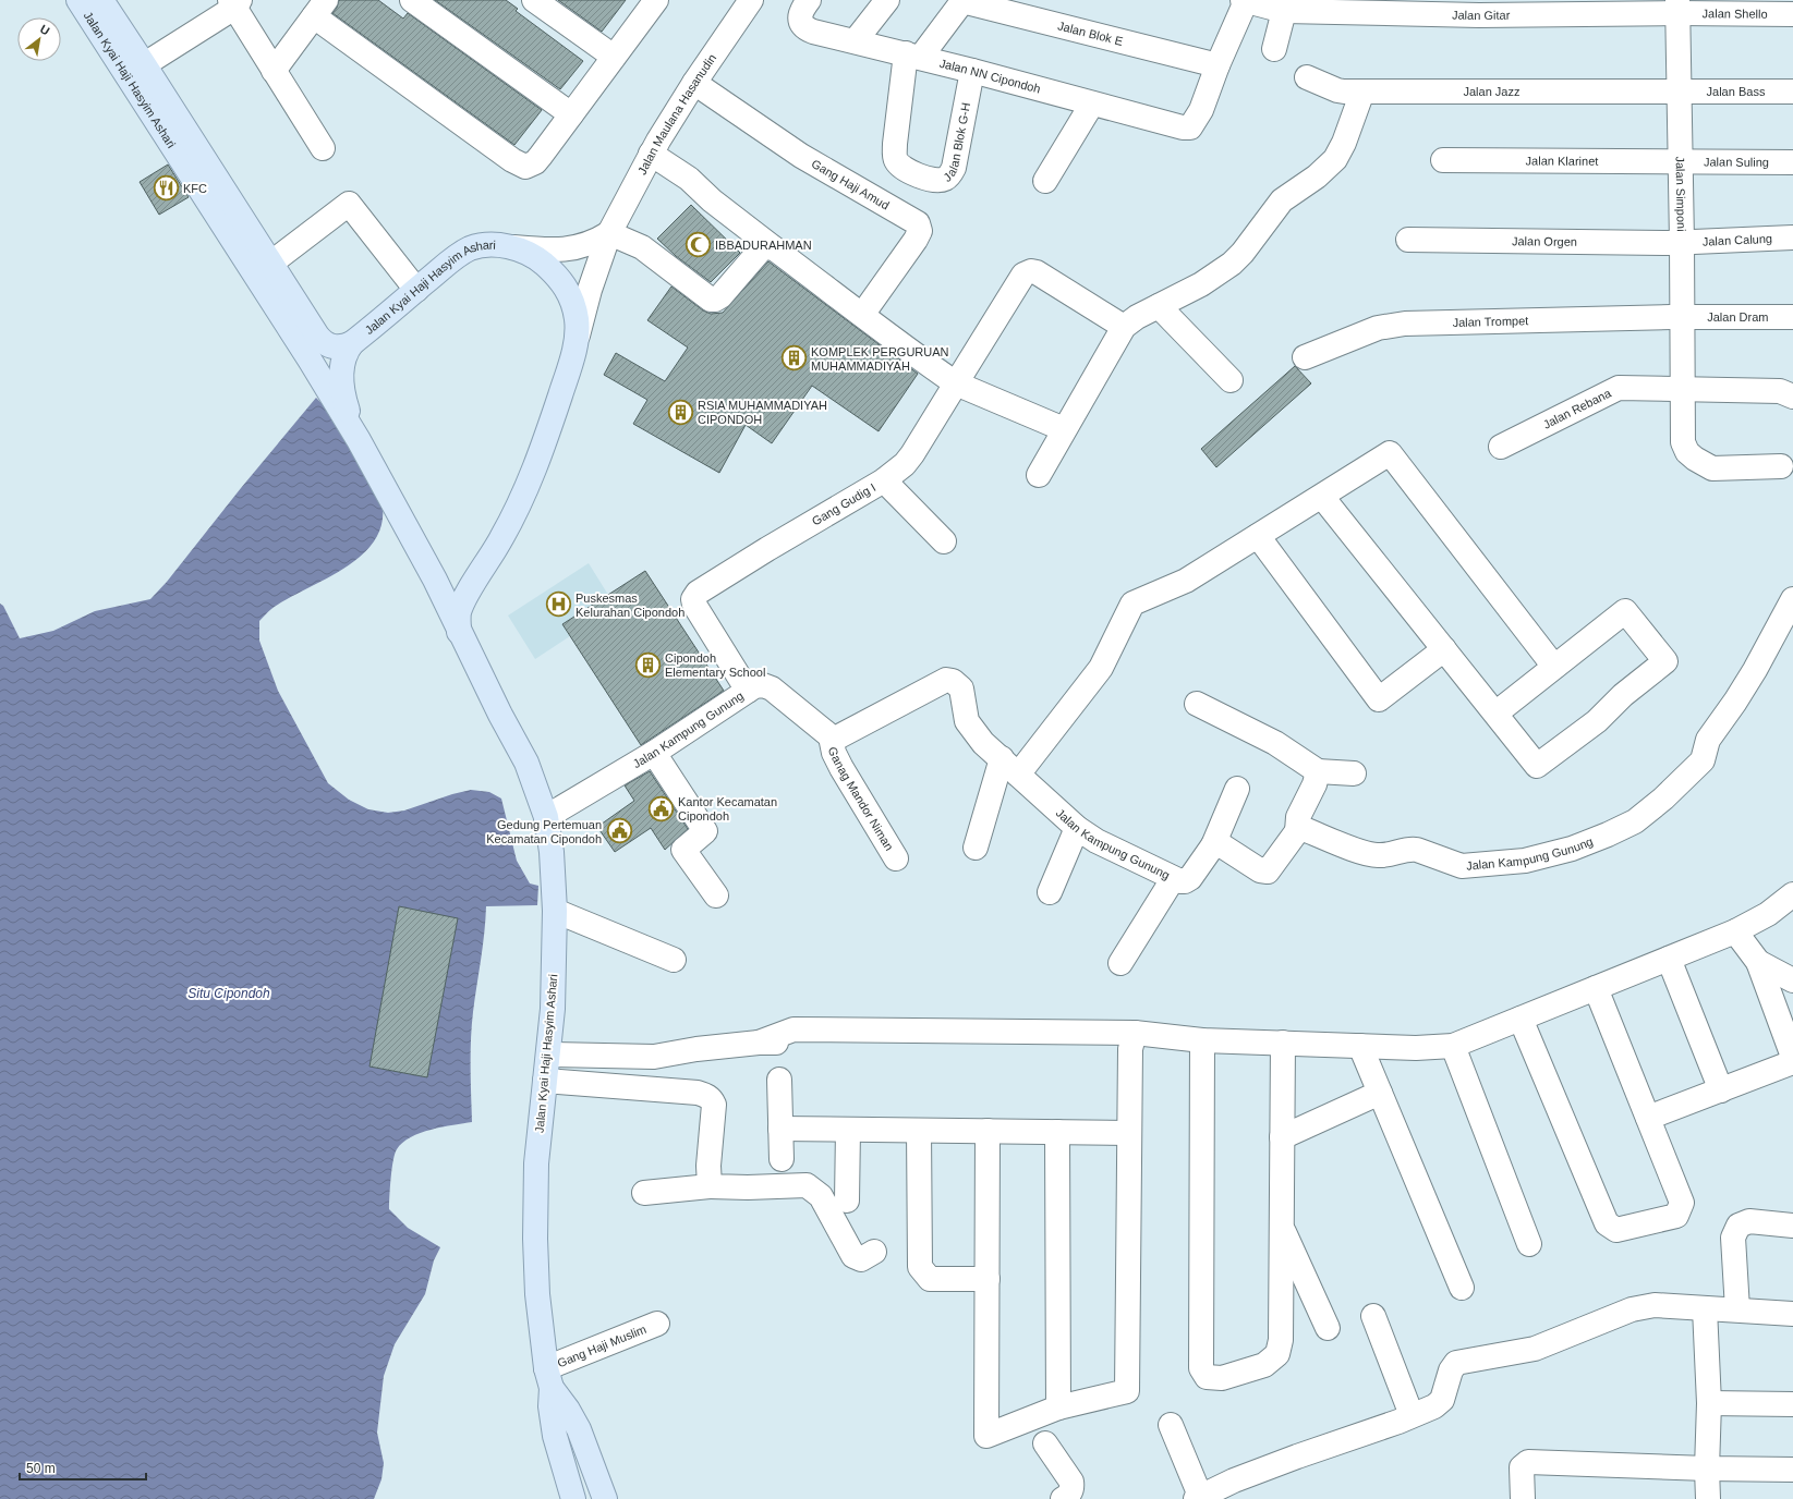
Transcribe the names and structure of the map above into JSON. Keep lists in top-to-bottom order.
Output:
{
  "streets": {
    "main road": ["Jalan Kyai Haji Hasyim Ashari"],
    "street": [
      "Jalan Shello",
      "Jalan Gitar",
      "Jalan Blok E",
      "Jalan NN Cipondoh",
      "Jalan Jazz",
      "Jalan Bass",
      "Jalan Maulana Hasanudin",
      "Jalan Blok G-H",
      "Jalan Klarinet",
      "Jalan Suling",
      "Gang Haji Amud",
      "Jalan Simponi",
      "Jalan Calung",
      "Jalan Orgen",
      "Jalan Dram",
      "Jalan Trompet",
      "Jalan Rebana",
      "Gang Gudig I",
      "Jalan Kampung Gunung",
      "Ganag Mandor Niman",
      "Gang Haji Muslim"
    ]
  },
  "crossings": [
    ["Jalan Shello", "Jalan Gitar"],
    ["Jalan Shello", "Jalan Simponi"],
    ["Jalan Gitar", "Jalan Simponi"],
    ["Jalan Blok E", "Jalan NN Cipondoh"],
    ["Jalan NN Cipondoh", "Jalan Blok G-H"],
    ["Jalan Kyai Haji Hasyim Ashari", "Jalan Maulana Hasanudin"],
    ["Jalan Kyai Haji Hasyim Ashari", "Jalan Kampung Gunung"],
    ["Jalan Kyai Haji Hasyim Ashari", "Gang Haji Muslim"],
    ["Jalan Jazz", "Jalan Bass"],
    ["Jalan Jazz", "Jalan Simponi"],
    ["Jalan Bass", "Jalan Simponi"],
    ["Jalan Maulana Hasanudin", "Gang Haji Amud"],
    ["Jalan Klarinet", "Jalan Suling"],
    ["Jalan Klarinet", "Jalan Simponi"],
    ["Jalan Suling", "Jalan Simponi"],
    ["Jalan Simponi", "Jalan Calung"],
    ["Jalan Simponi", "Jalan Orgen"],
    ["Jalan Simponi", "Jalan Dram"],
    ["Jalan Simponi", "Jalan Trompet"],
    ["Jalan Simponi", "Jalan Rebana"],
    ["Jalan Calung", "Jalan Orgen"],
    ["Jalan Dram", "Jalan Trompet"],
    ["Gang Gudig I", "Jalan Kampung Gunung"],
    ["Jalan Kampung Gunung", "Ganag Mandor Niman"]
  ],
  "water": ["Situ Cipondoh"],
  "places": {
    "restaurant": ["KFC"],
    "mosque": ["IBBADURAHMAN"],
    "building": ["KOMPLEK PERGURUAN MUHAMMADIYAH", "RSIA MUHAMMADIYAH CIPONDOH", "Cipondoh Elementary School"],
    "hospital": ["Puskesmas Kelurahan Cipondoh"],
    "public building": ["Kantor Kecamatan Cipondoh", "Gedung Pertemuan Kecamatan Cipondoh"]
  },
  "scale_bar": "50 m",
  "north": "top right"
}
